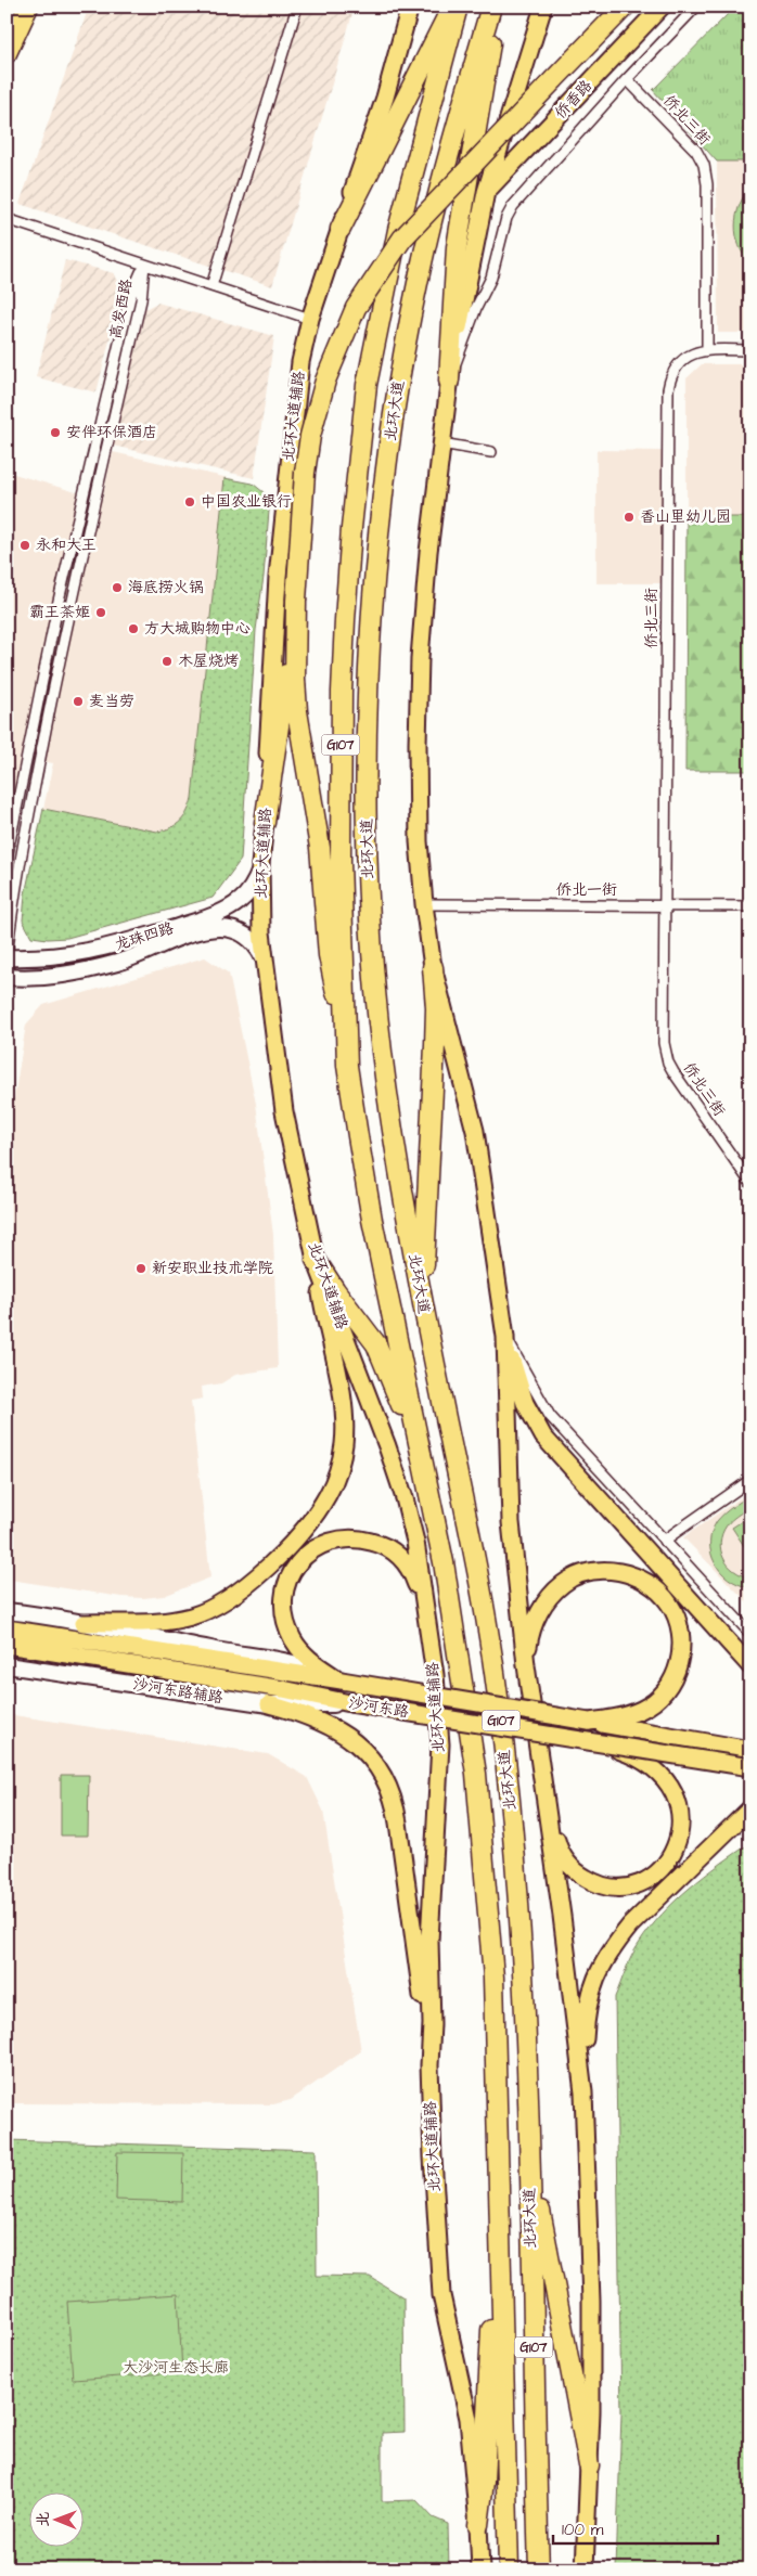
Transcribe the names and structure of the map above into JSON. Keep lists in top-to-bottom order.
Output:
{
  "streets": {
    "highway": ["北环大道", "G107"],
    "main road": [
      "侨香路",
      "北环大道辅路",
      "龙珠四路",
      "沙河东路辅路",
      "沙河东路"
    ],
    "street": ["侨北三街", "高发西路", "侨北一街"]
  },
  "crossings": [
    ["侨北三街", "侨北一街"],
    ["高发西路", "龙珠四路"],
    ["北环大道辅路", "龙珠四路"],
    ["沙河东路辅路", "沙河东路"]
  ],
  "parks": ["大沙河生态长廊"],
  "places": [
    "安伴环保酒店",
    "中国农业银行",
    "香山里幼儿园",
    "永和大王",
    "海底捞火锅",
    "霸王茶姬",
    "方大城购物中心",
    "木屋烧烤",
    "麦当劳",
    "新安职业技术学院"
  ],
  "scale_bar": "100 m",
  "north": "left"
}
